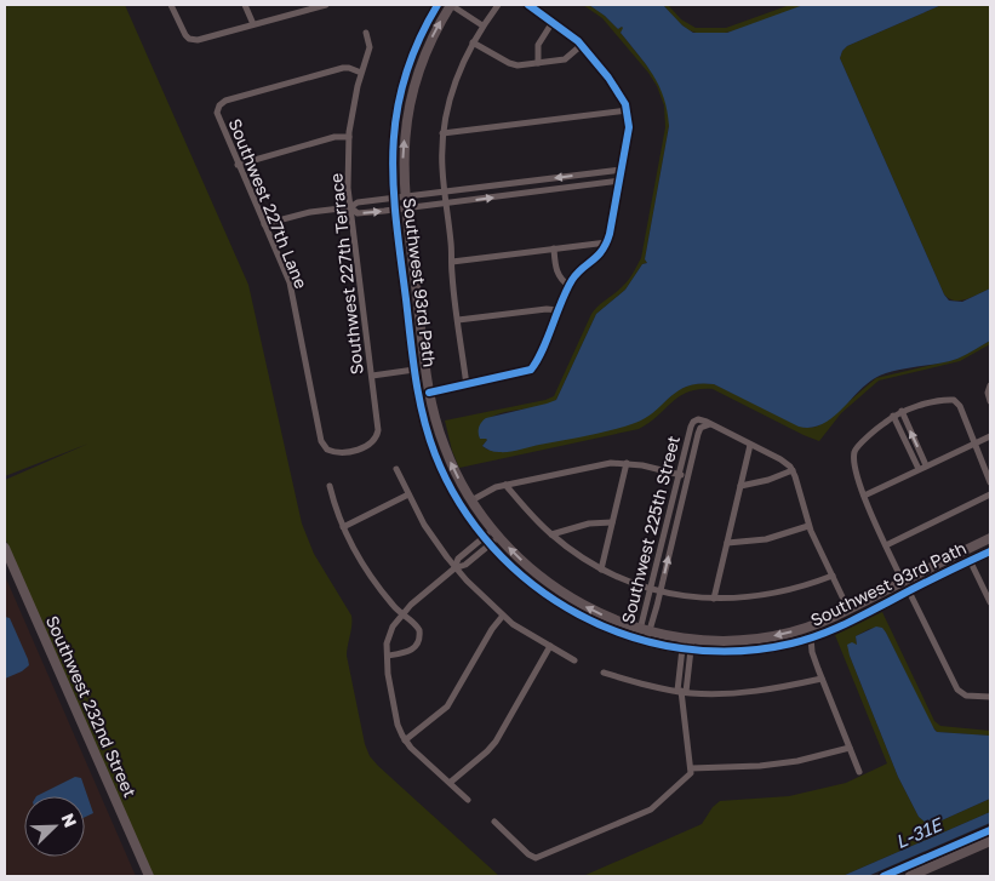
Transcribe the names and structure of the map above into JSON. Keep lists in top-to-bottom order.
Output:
{
  "streets": {
    "street": [
      "Southwest 227th Lane",
      "Southwest 227th Terrace",
      "Southwest 93rd Path",
      "Southwest 225th Street",
      "Southwest 232nd Street"
    ]
  },
  "crossings": [
    ["Southwest 227th Lane", "Southwest 227th Terrace"],
    ["Southwest 93rd Path", "Southwest 225th Street"]
  ],
  "water": ["L-31E"],
  "north": "top right"
}
